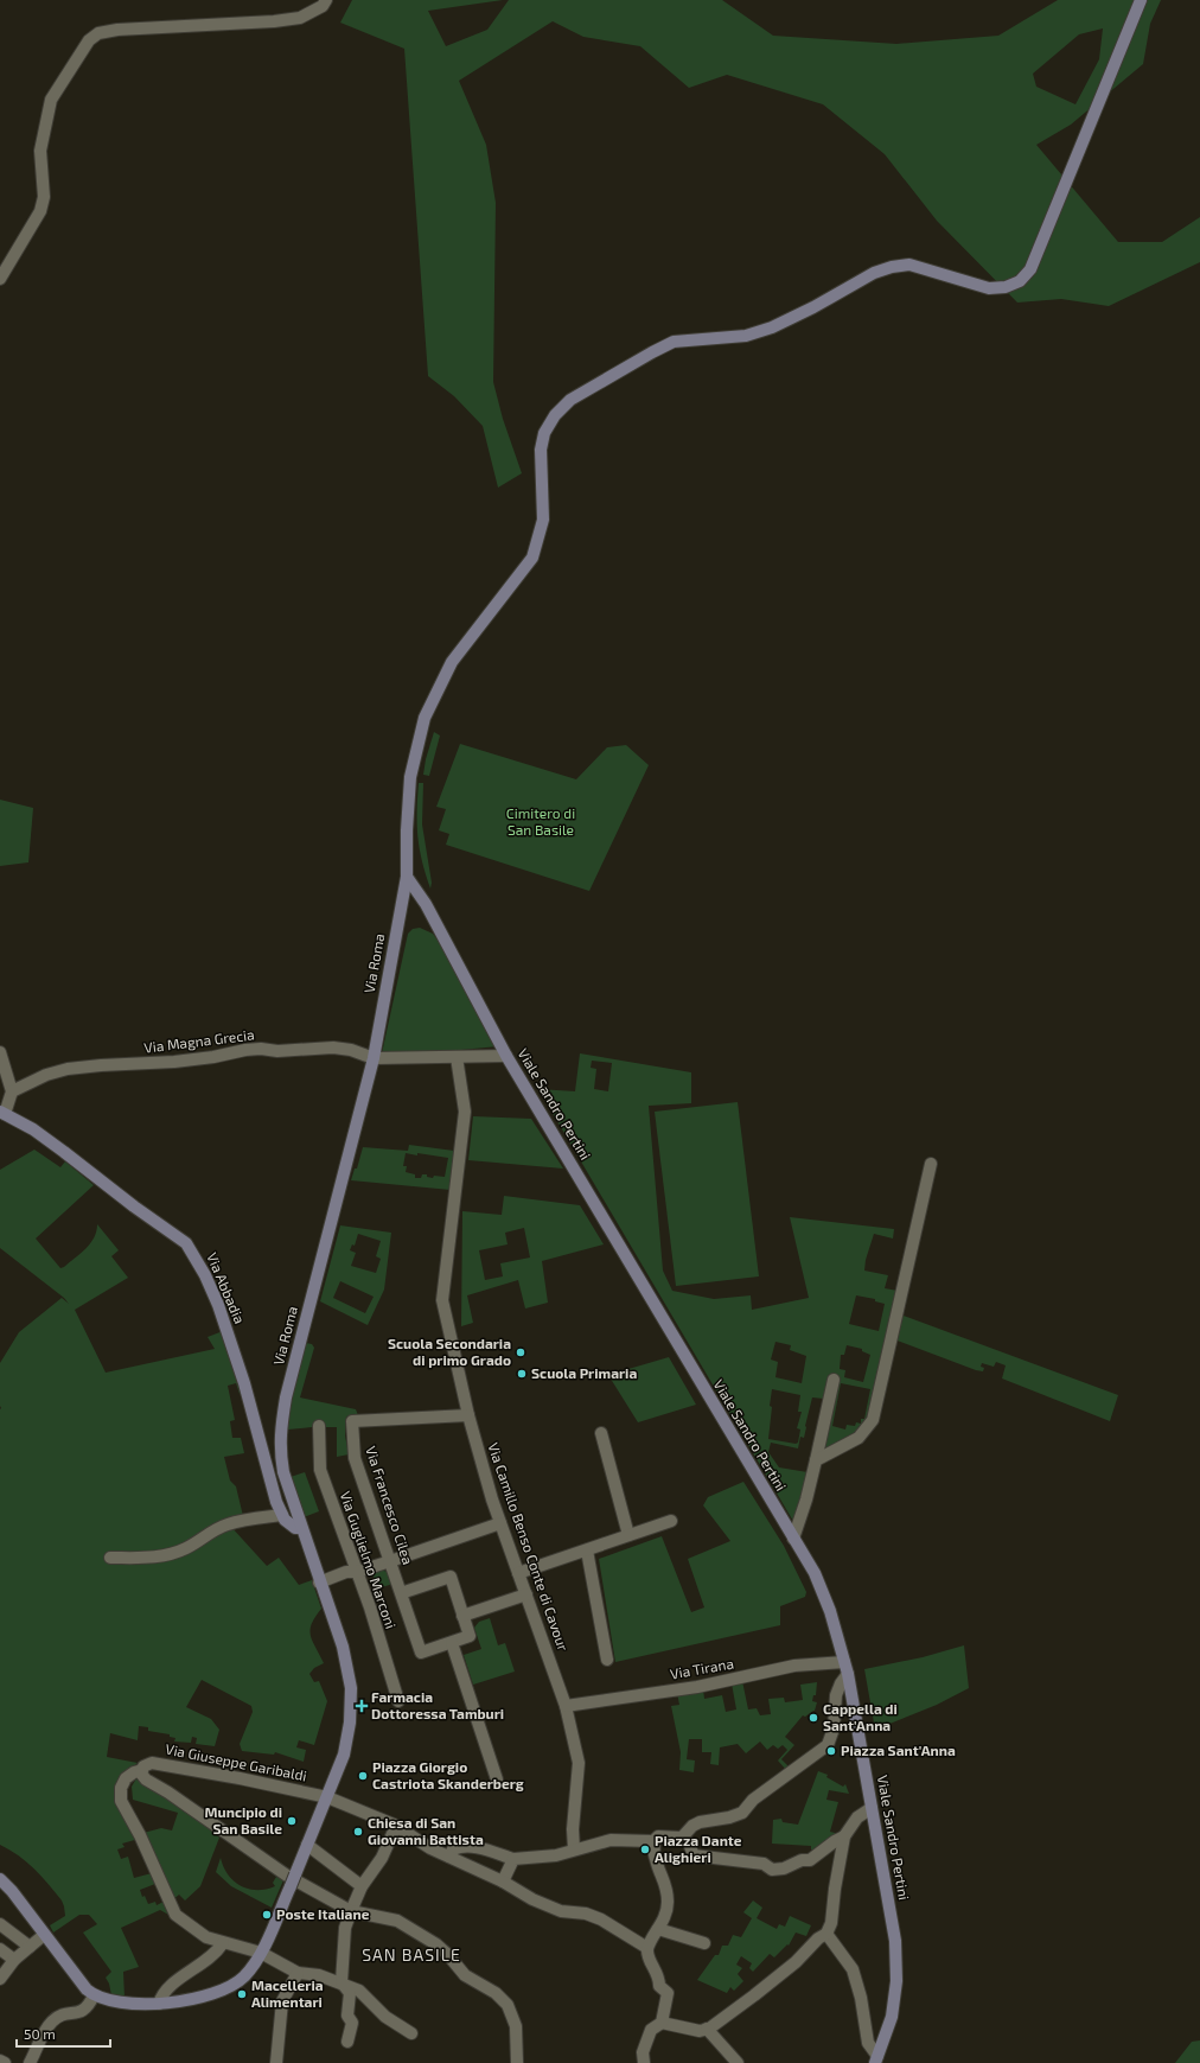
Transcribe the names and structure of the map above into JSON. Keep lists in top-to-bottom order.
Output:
{
  "streets": {
    "street": [
      "Via Roma",
      "Via Magna Grecia",
      "Viale Sandro Pertini",
      "Via Abbadia",
      "Via Francesco Cilea",
      "Via Camillo Benso Conte di Cavour",
      "Via Guglielmo Marconi",
      "Via Tirana",
      "Via Giuseppe Garibaldi"
    ]
  },
  "crossings": [
    ["Via Roma", "Via Magna Grecia"],
    ["Via Roma", "Viale Sandro Pertini"],
    ["Via Roma", "Via Giuseppe Garibaldi"],
    ["Via Magna Grecia", "Viale Sandro Pertini"],
    ["Via Magna Grecia", "Via Camillo Benso Conte di Cavour"],
    ["Viale Sandro Pertini", "Via Tirana"],
    ["Via Francesco Cilea", "Via Camillo Benso Conte di Cavour"],
    ["Via Camillo Benso Conte di Cavour", "Via Tirana"]
  ],
  "districts": ["SAN BASILE"],
  "parks": ["Cimitero di San Basile"],
  "places": {
    "other": [
      "Scuola Secondaria di primo Grado",
      "Scuola Primaria",
      "Cappella di Sant'Anna",
      "Piazza Sant'Anna",
      "Piazza Giorgio Castriota Skanderberg",
      "Muncipio di San Basile",
      "Chiesa di San Giovanni Battista",
      "Piazza Dante Alighieri",
      "Poste Italiane",
      "Macelleria Alimentari"
    ],
    "health": ["Farmacia Dottoressa Tamburi"]
  },
  "scale_bar": "50 m"
}
